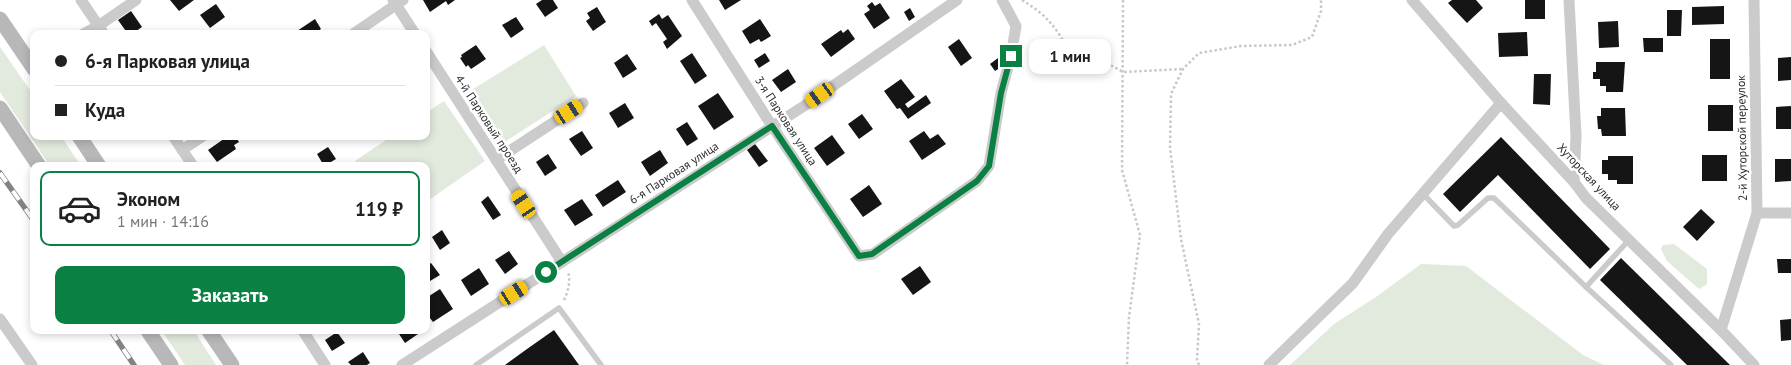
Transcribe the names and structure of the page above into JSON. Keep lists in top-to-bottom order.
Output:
{
  "streets": {
    "street": [
      "3-я Парковая улица",
      "4-й Парковый проезд",
      "2-й Хуторской переулок",
      "6-я Парковая улица",
      "Хуторская улица"
    ]
  },
  "crossings": [
    ["3-я Парковая улица", "6-я Парковая улица"],
    ["4-й Парковый проезд", "6-я Парковая улица"],
    ["2-й Хуторской переулок", "Хуторская улица"]
  ],
  "page": {
    "banner": ["6-я Парковая улица", "Куда"],
    "bubble": "1 мин",
    "list": [
      {
        "name": "Эконом",
        "note": "1 мин · 14:16",
        "value": "119 ₽"
      }
    ],
    "buttons": "Заказать"
  }
}
